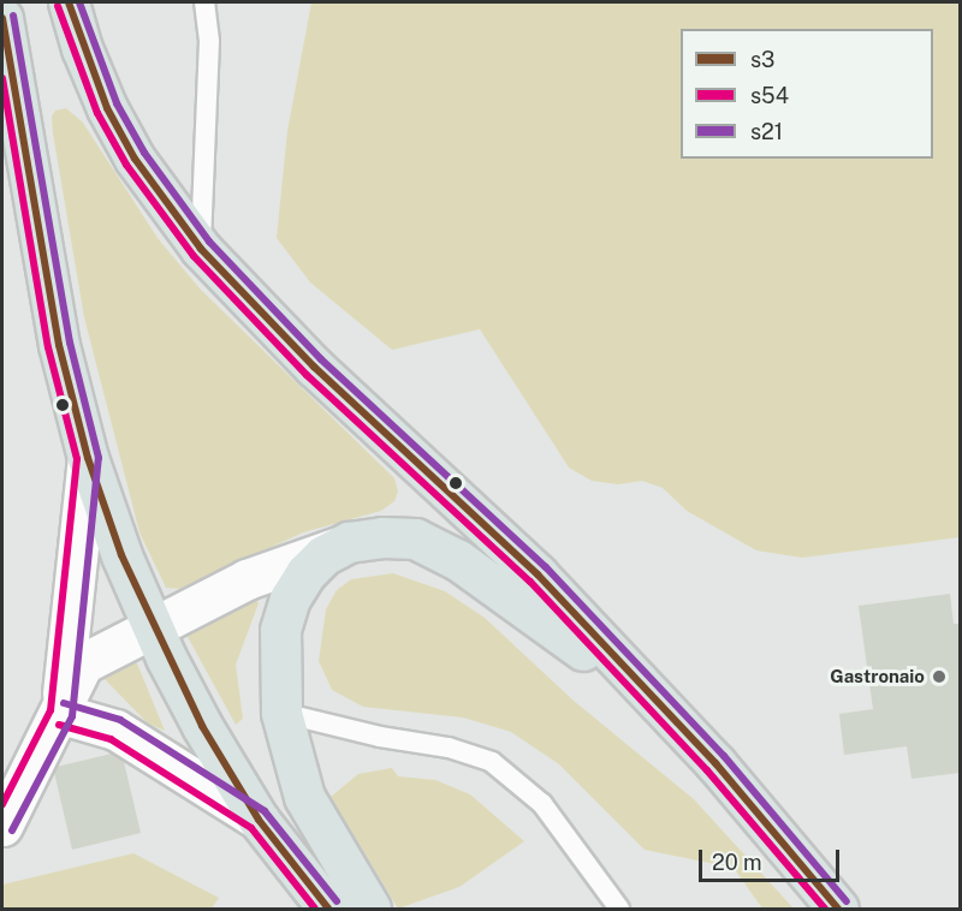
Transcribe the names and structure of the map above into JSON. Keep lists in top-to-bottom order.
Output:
{
  "places": ["Gastronaio"],
  "lines": ["transit line s3", "transit line s21", "transit line s54"],
  "legend": ["s3", "s54", "s21"],
  "scale_bar": "20 m"
}
